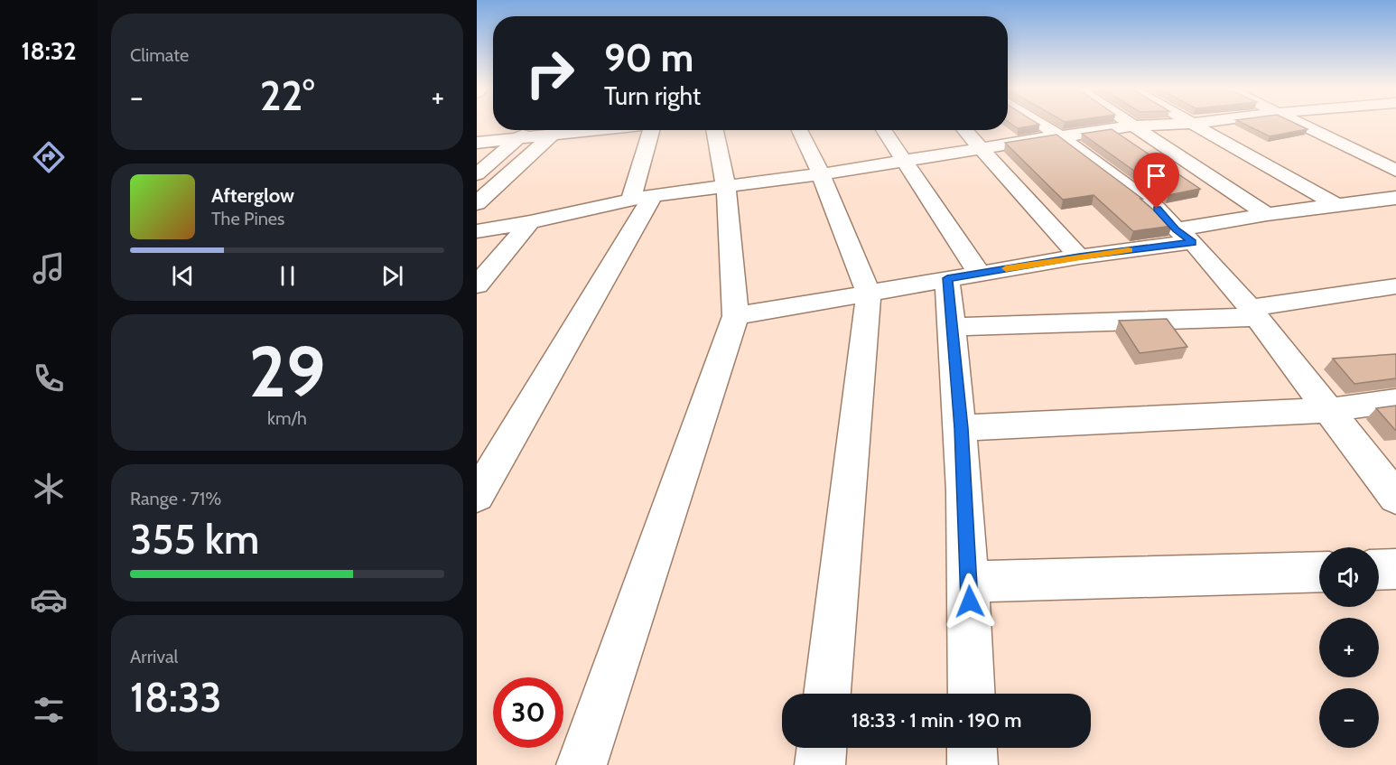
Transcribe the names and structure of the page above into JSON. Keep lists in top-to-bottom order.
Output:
{
  "page": {
    "tabs": "18:32",
    "tile": [
      "Climate",
      ["29", "km/h"],
      ["Range · 71%", "355 km"],
      ["Arrival", "18:33"]
    ],
    "turn": ["90 m", "Turn right"],
    "heat": ["−", "22°", "+"],
    "song": ["Afterglow", "The Pines"],
    "map_buttons": ["+", "−"],
    "limit": "30",
    "trip": "18:33 · 1 min · 190 m"
  }
}
